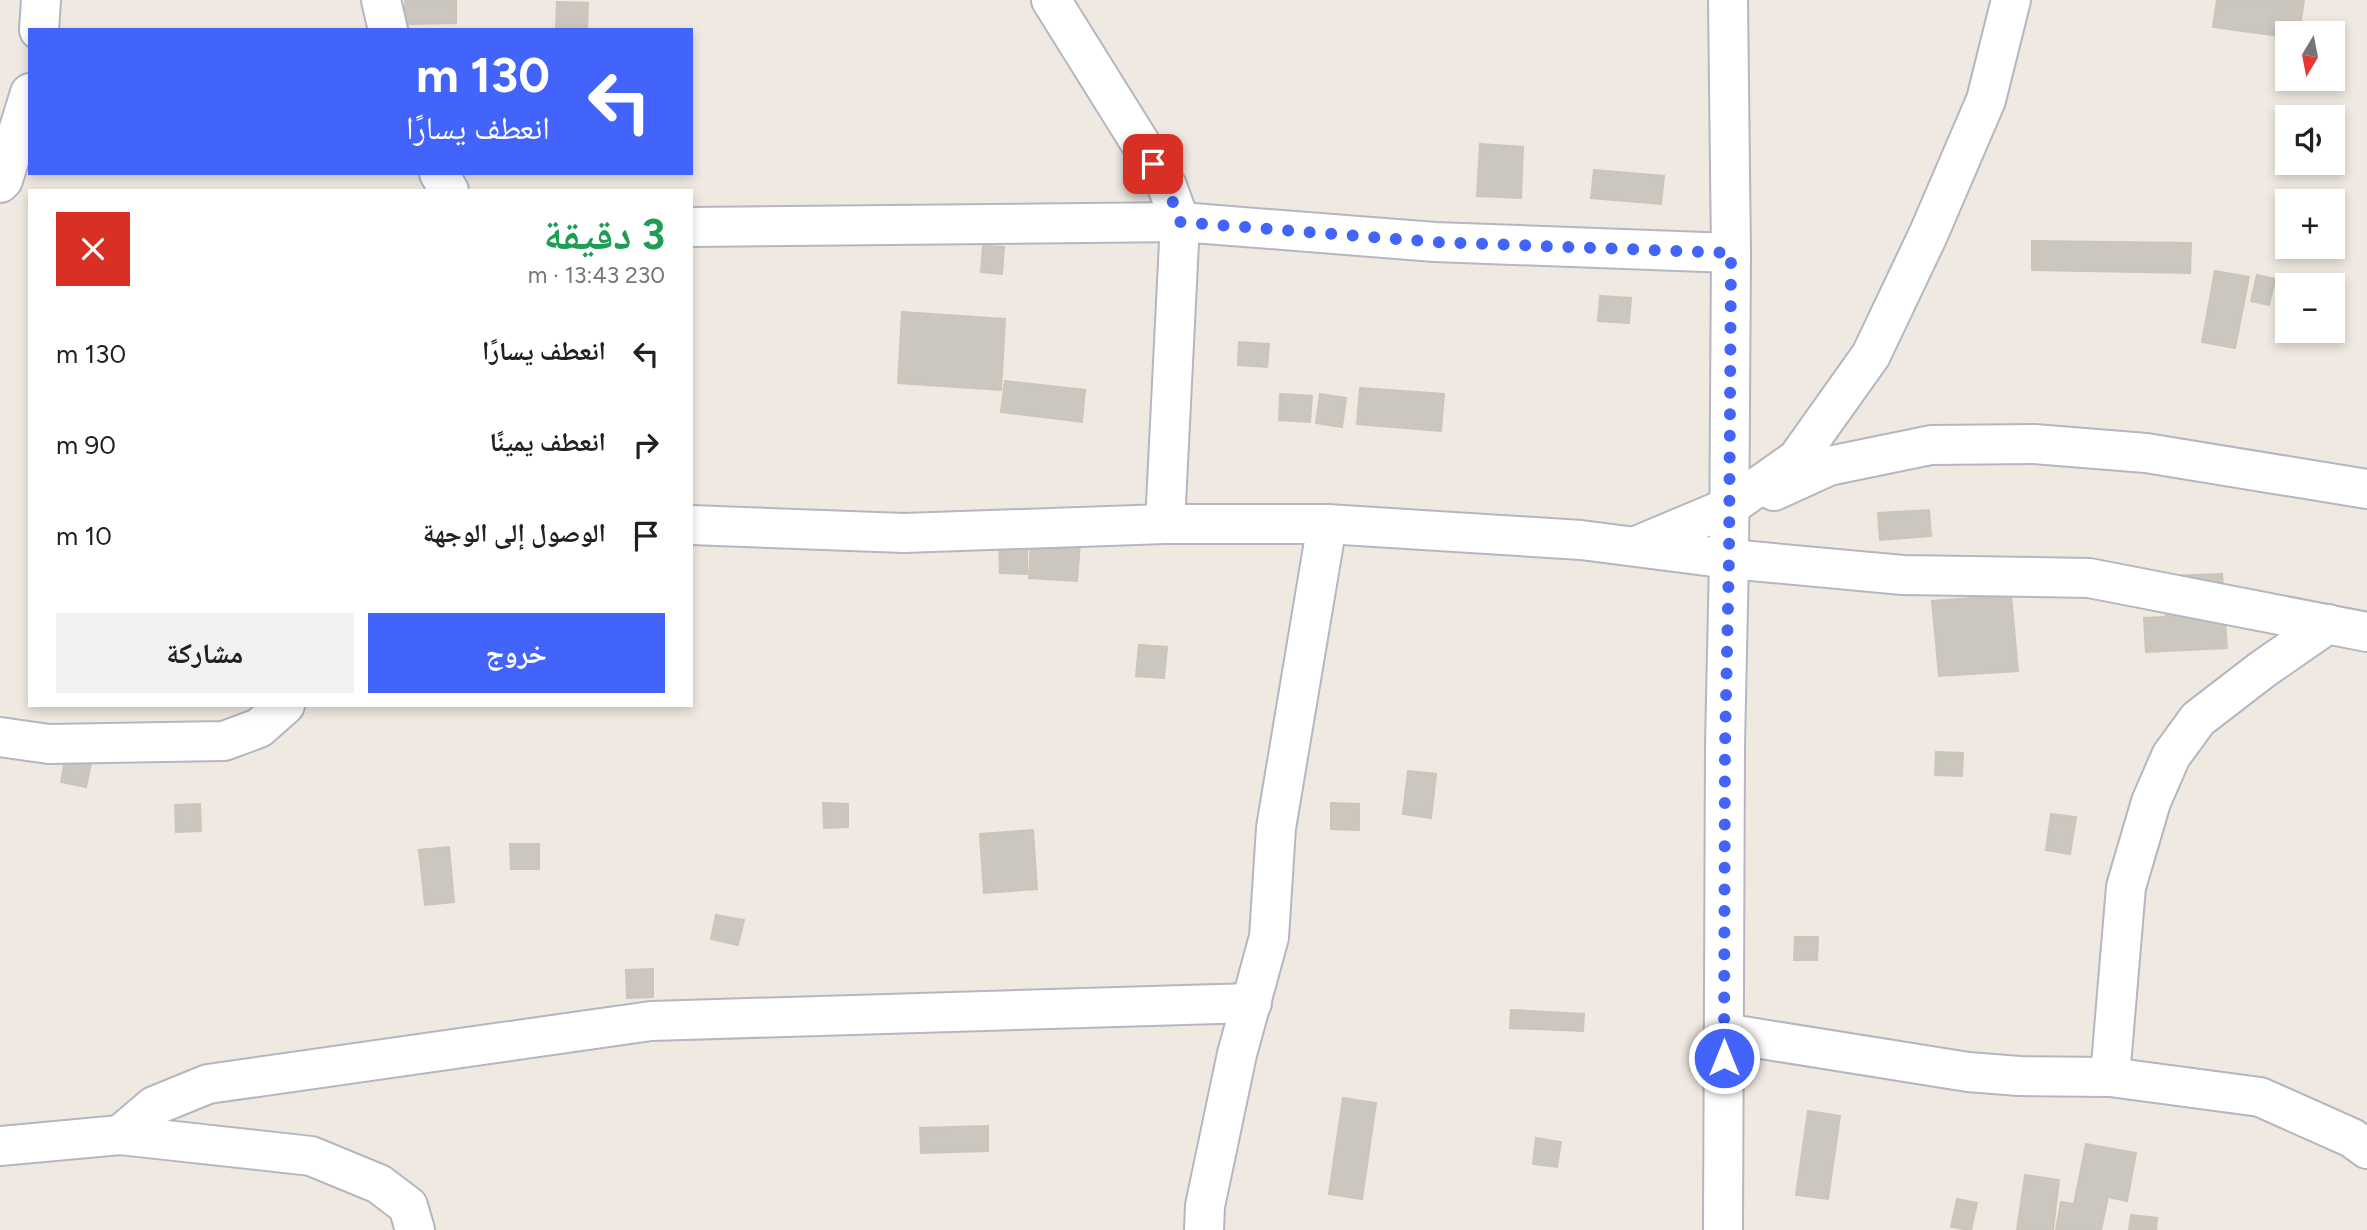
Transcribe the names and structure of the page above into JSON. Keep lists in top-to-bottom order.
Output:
{
  "north": "bottom",
  "page": {
    "map_buttons": ["+", "−"],
    "turn": ["130 m", "انعطف يسارًا"],
    "heading": ["3 دقيقة", "230 m · 13:43"],
    "list": [
      {
        "name": "انعطف يسارًا",
        "value": "130 m"
      },
      {
        "name": "انعطف يمينًا",
        "value": "90 m"
      },
      {
        "name": "الوصول إلى الوجهة",
        "value": "10 m"
      }
    ],
    "buttons": ["خروج", "مشاركة"]
  }
}
